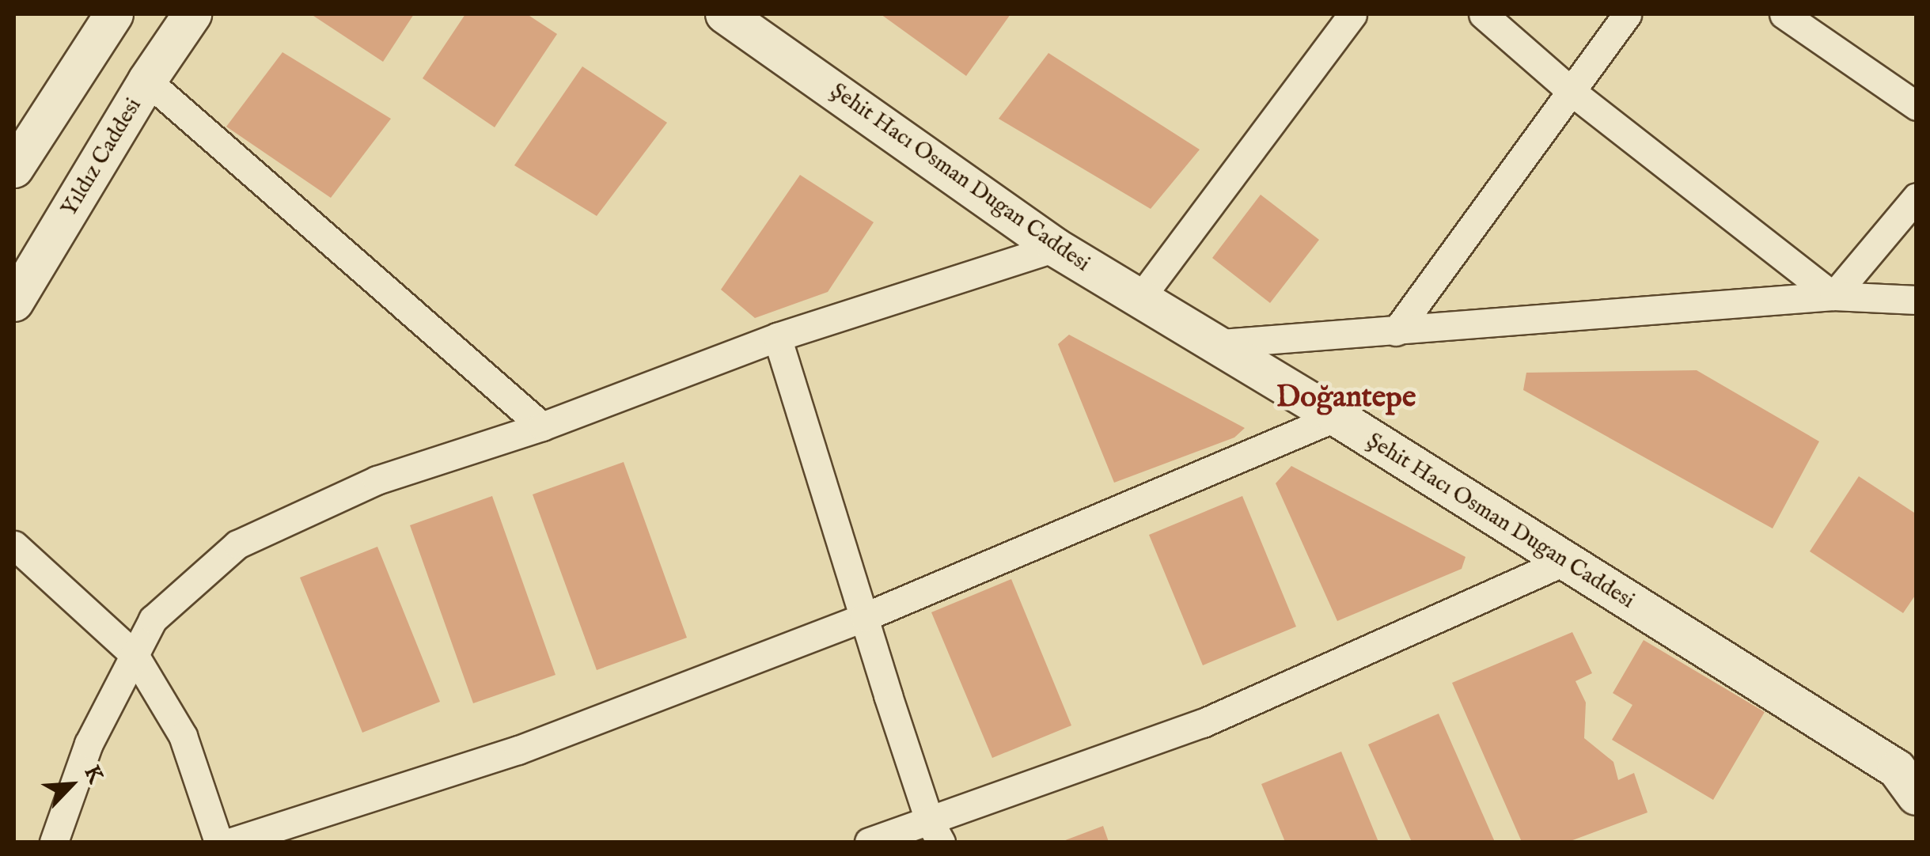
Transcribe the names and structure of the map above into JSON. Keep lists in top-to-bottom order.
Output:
{
  "streets": {
    "main road": ["Yıldız Caddesi", "Şehit Hacı Osman Dugan Caddesi"]
  },
  "districts": ["Doğantepe"],
  "north": "top right"
}
